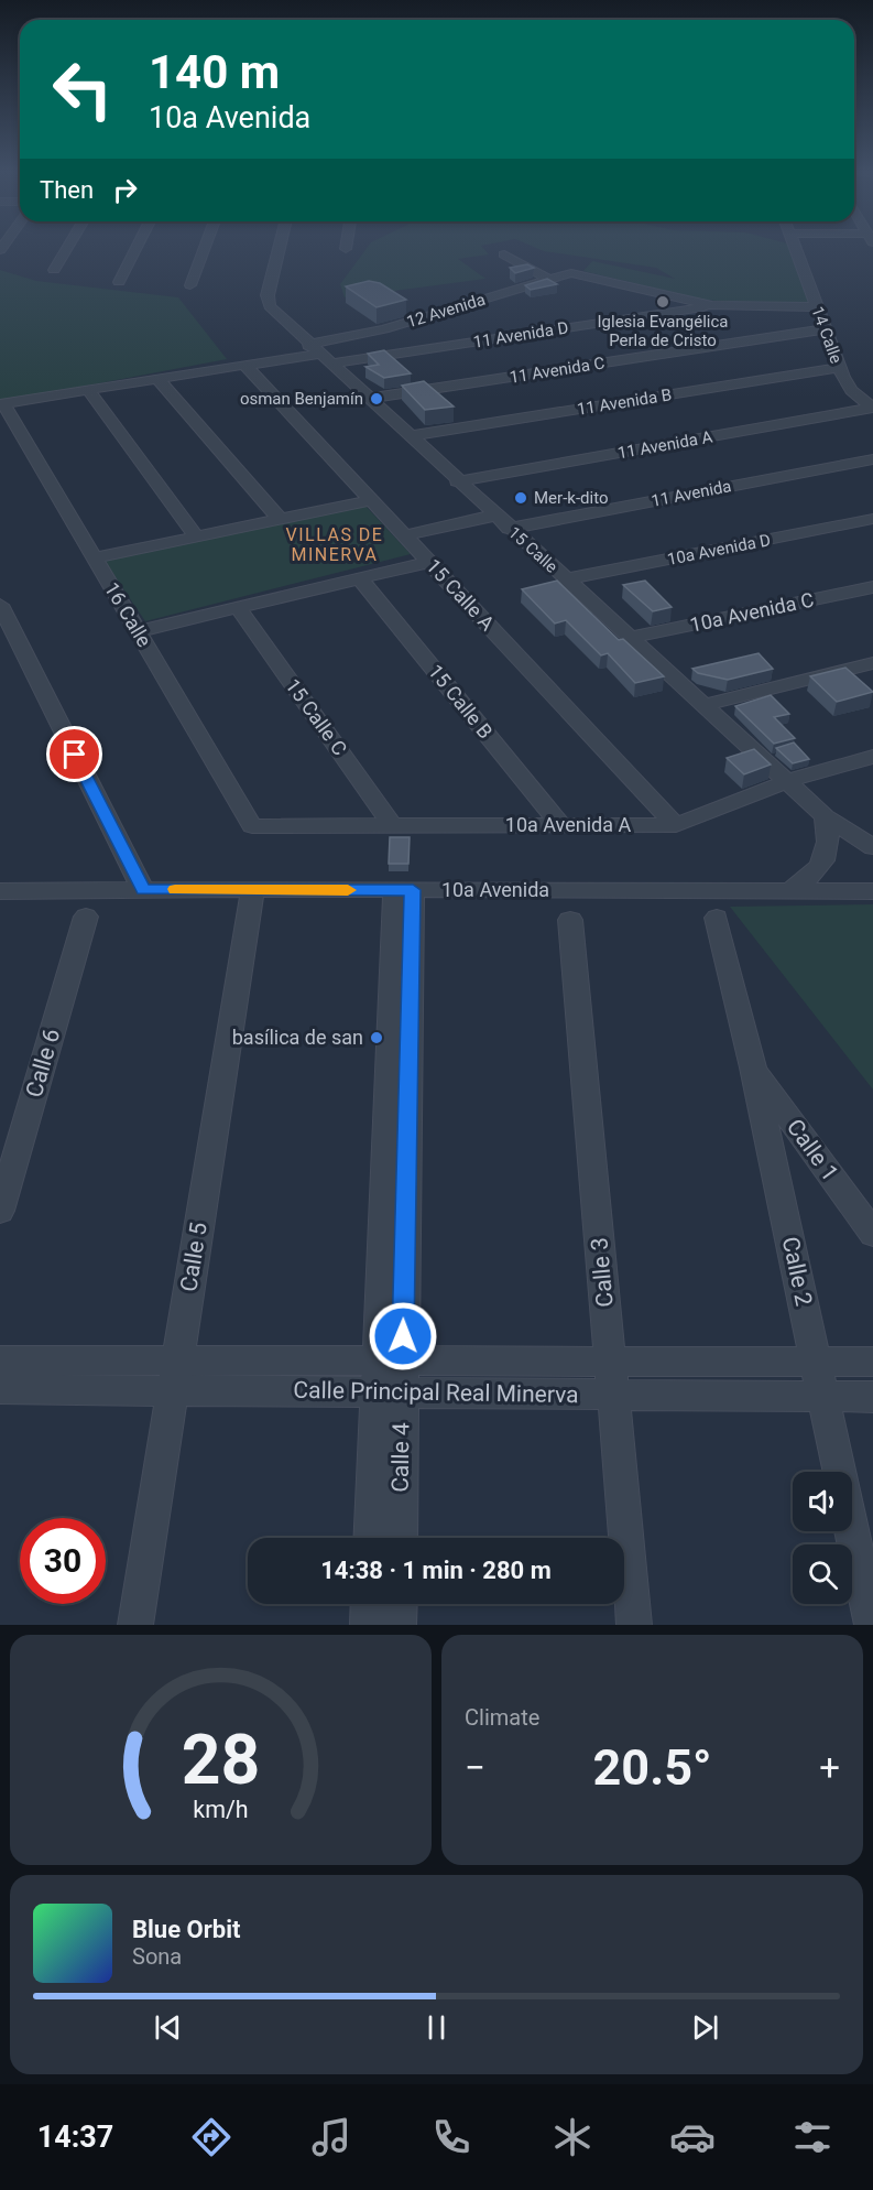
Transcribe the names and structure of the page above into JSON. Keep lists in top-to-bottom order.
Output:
{
  "streets": {
    "street": [
      "12 Avenida",
      "11 Avenida D",
      "14 Calle",
      "11 Avenida C",
      "11 Avenida B",
      "11 Avenida A",
      "11 Avenida",
      "15 Calle",
      "10a Avenida D",
      "15 Calle A",
      "10a Avenida C",
      "16 Calle",
      "15 Calle B",
      "15 Calle C",
      "10a Avenida A",
      "10a Avenida",
      "Calle 6",
      "Calle 1",
      "Calle 5",
      "Calle 2",
      "Calle 3",
      "Calle Principal Real Minerva",
      "Calle 4"
    ]
  },
  "crossings": [
    ["12 Avenida", "11 Avenida D"],
    ["12 Avenida", "14 Calle"],
    ["12 Avenida", "15 Calle"],
    ["11 Avenida D", "15 Calle"],
    ["14 Calle", "11 Avenida C"],
    ["14 Calle", "11 Avenida B"],
    ["14 Calle", "11 Avenida A"],
    ["11 Avenida C", "15 Calle"],
    ["11 Avenida B", "15 Calle"],
    ["11 Avenida A", "15 Calle"],
    ["11 Avenida", "15 Calle"],
    ["15 Calle", "10a Avenida D"],
    ["15 Calle", "10a Avenida C"],
    ["15 Calle", "10a Avenida A"],
    ["15 Calle A", "10a Avenida A"],
    ["16 Calle", "10a Avenida A"],
    ["15 Calle B", "10a Avenida A"],
    ["15 Calle C", "10a Avenida A"],
    ["10a Avenida", "Calle 5"],
    ["10a Avenida", "Calle 4"],
    ["Calle 1", "Calle 2"],
    ["Calle 5", "Calle Principal Real Minerva"],
    ["Calle 2", "Calle Principal Real Minerva"],
    ["Calle 3", "Calle Principal Real Minerva"],
    ["Calle Principal Real Minerva", "Calle 4"]
  ],
  "districts": ["VILLAS DE MINERVA"],
  "places": [
    "Iglesia Evangélica Perla de Cristo",
    "osman Benjamín",
    "Mer-k-dito",
    "basílica de san"
  ],
  "page": {
    "turn": ["140 m", "10a Avenida"],
    "then": "Then",
    "limit": "30",
    "trip": "14:38 · 1 min · 280 m",
    "tile": "Climate",
    "heat": ["−", "20.5°", "+"],
    "song": ["Blue Orbit", "Sona"],
    "tabs": "14:37",
    "gauge": ["28", "km/h"]
  }
}
